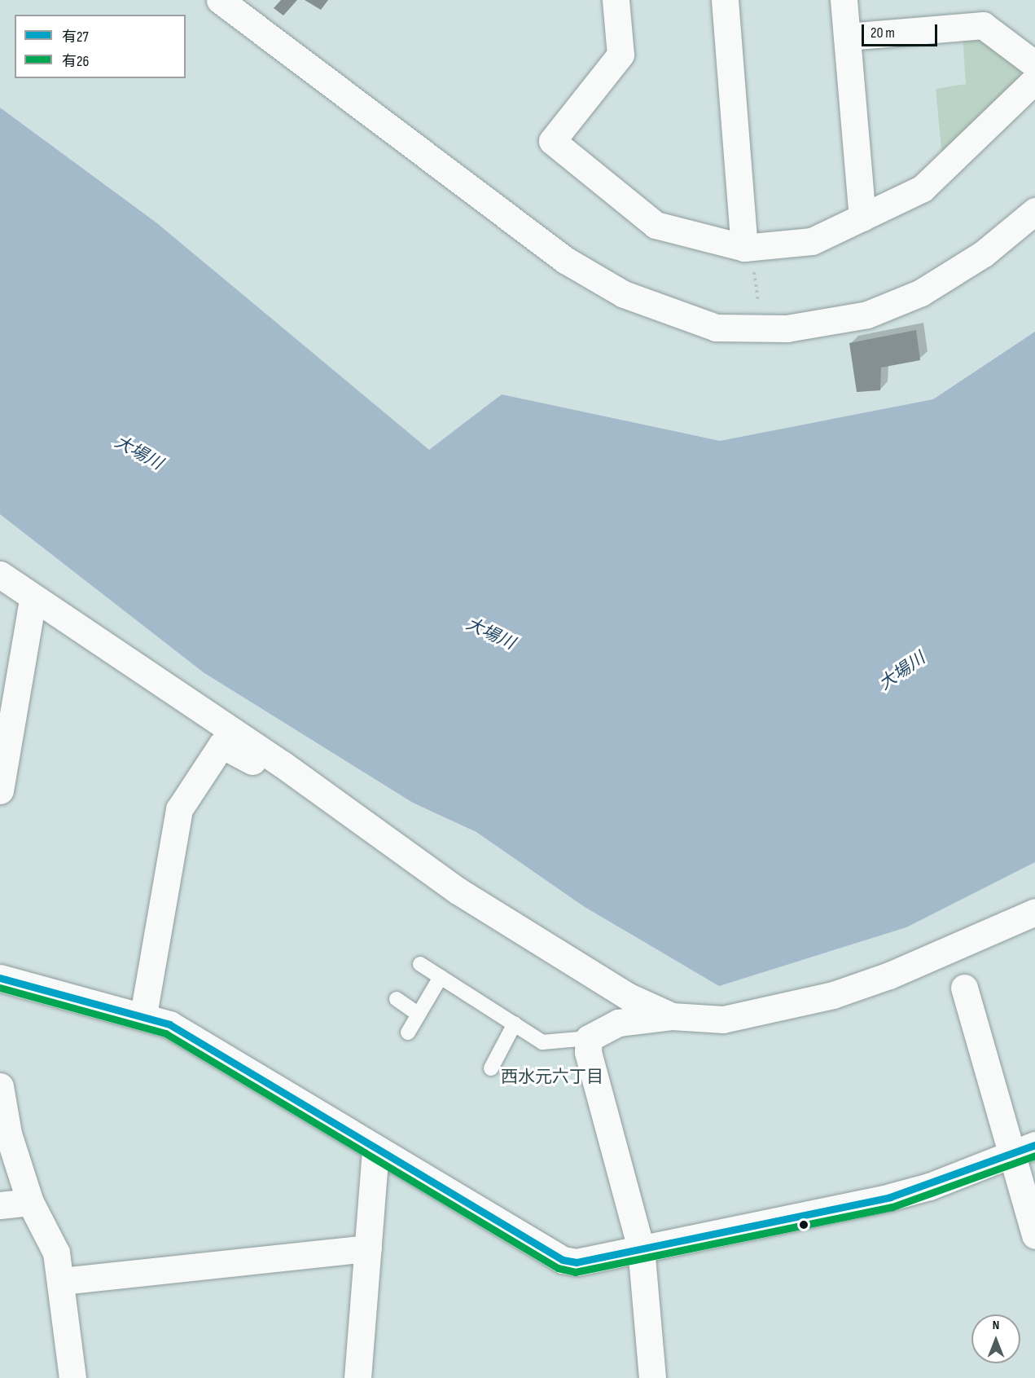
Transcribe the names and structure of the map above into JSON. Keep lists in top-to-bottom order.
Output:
{
  "districts": ["西水元六丁目"],
  "water": ["大場川"],
  "lines": ["transit line 有27", "transit line 有26"],
  "legend": ["有27", "有26"],
  "scale_bar": "20 m",
  "north": "top"
}
